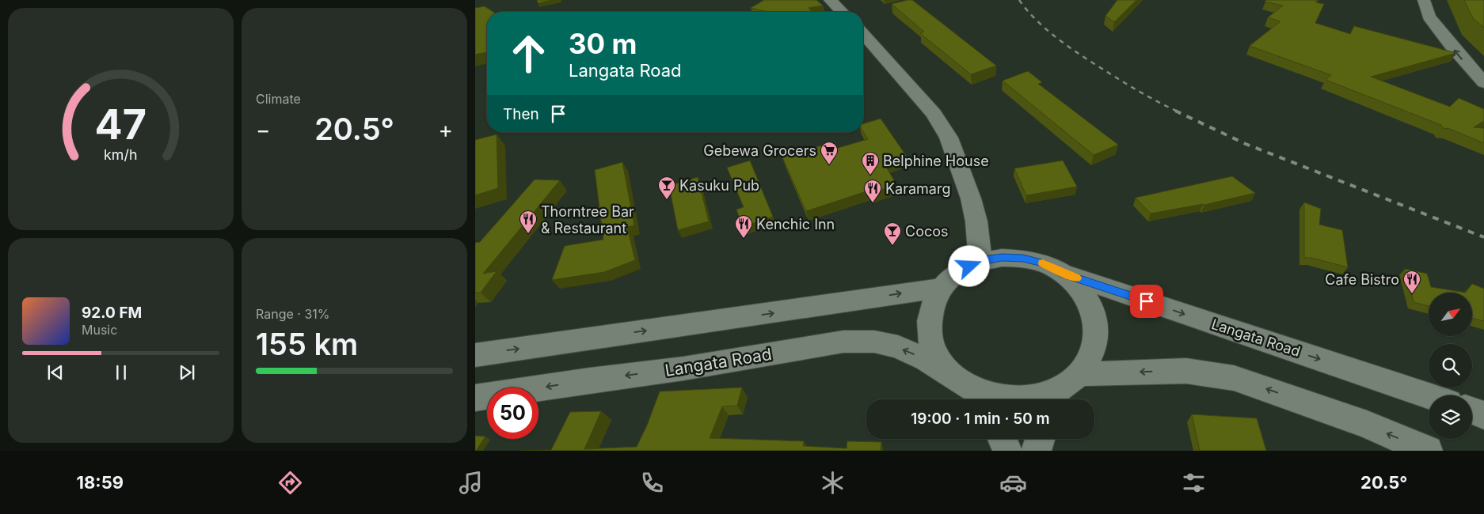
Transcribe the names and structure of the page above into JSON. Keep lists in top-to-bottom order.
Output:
{
  "streets": {
    "main road": ["Langata Road"]
  },
  "places": {
    "supermarket": ["Gebewa Grocers"],
    "building": ["Belphine House"],
    "bar": ["Kasuku Pub", "Cocos"],
    "restaurant": [
      "Karamarg",
      "Thorntree Bar & Restaurant",
      "Kenchic Inn",
      "Cafe Bistro"
    ]
  },
  "north": "top right",
  "page": {
    "tile": [
      "Climate",
      ["Range · 31%", "155 km"]
    ],
    "turn": ["30 m", "Langata Road"],
    "then": "Then",
    "heat": ["−", "20.5°", "+"],
    "song": ["92.0 FM", "Music"],
    "limit": "50",
    "trip": "19:00 · 1 min · 50 m",
    "tabs": ["18:59", "20.5°"],
    "gauge": ["47", "km/h"]
  }
}
